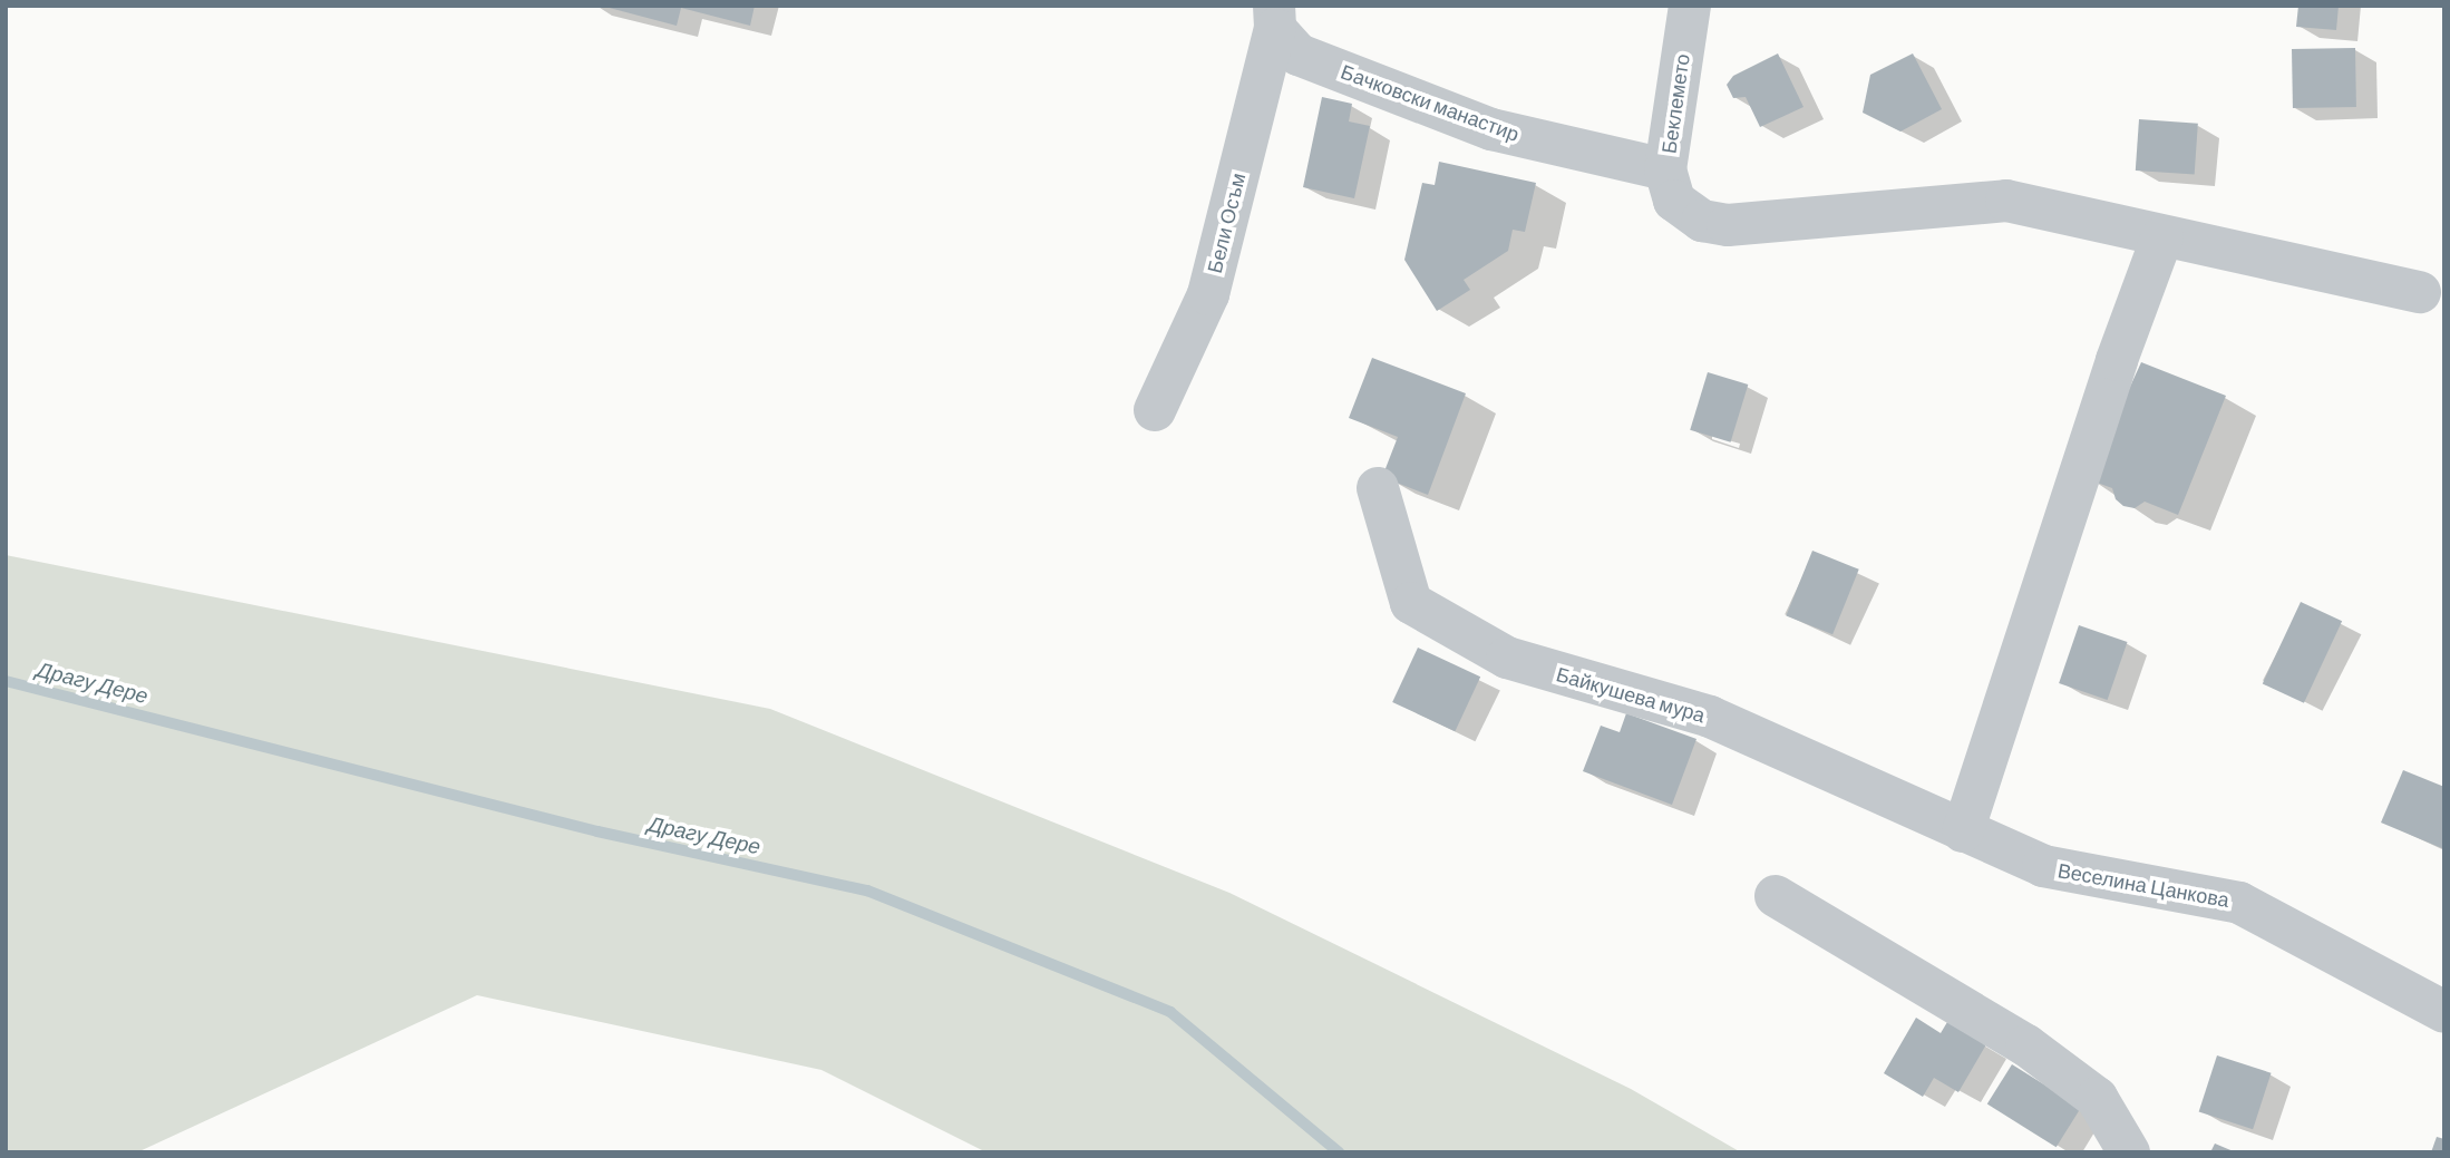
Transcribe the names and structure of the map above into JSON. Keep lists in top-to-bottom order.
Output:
{
  "streets": {
    "street": [
      "Бачковски манастир",
      "Беклемето",
      "Бели Осъм",
      "Байкушева мура",
      "Веселина Цанкова"
    ]
  },
  "crossings": [
    ["Бачковски манастир", "Беклемето"],
    ["Бачковски манастир", "Бели Осъм"],
    ["Байкушева мура", "Веселина Цанкова"]
  ],
  "water": ["Драгу Дере"]
}
